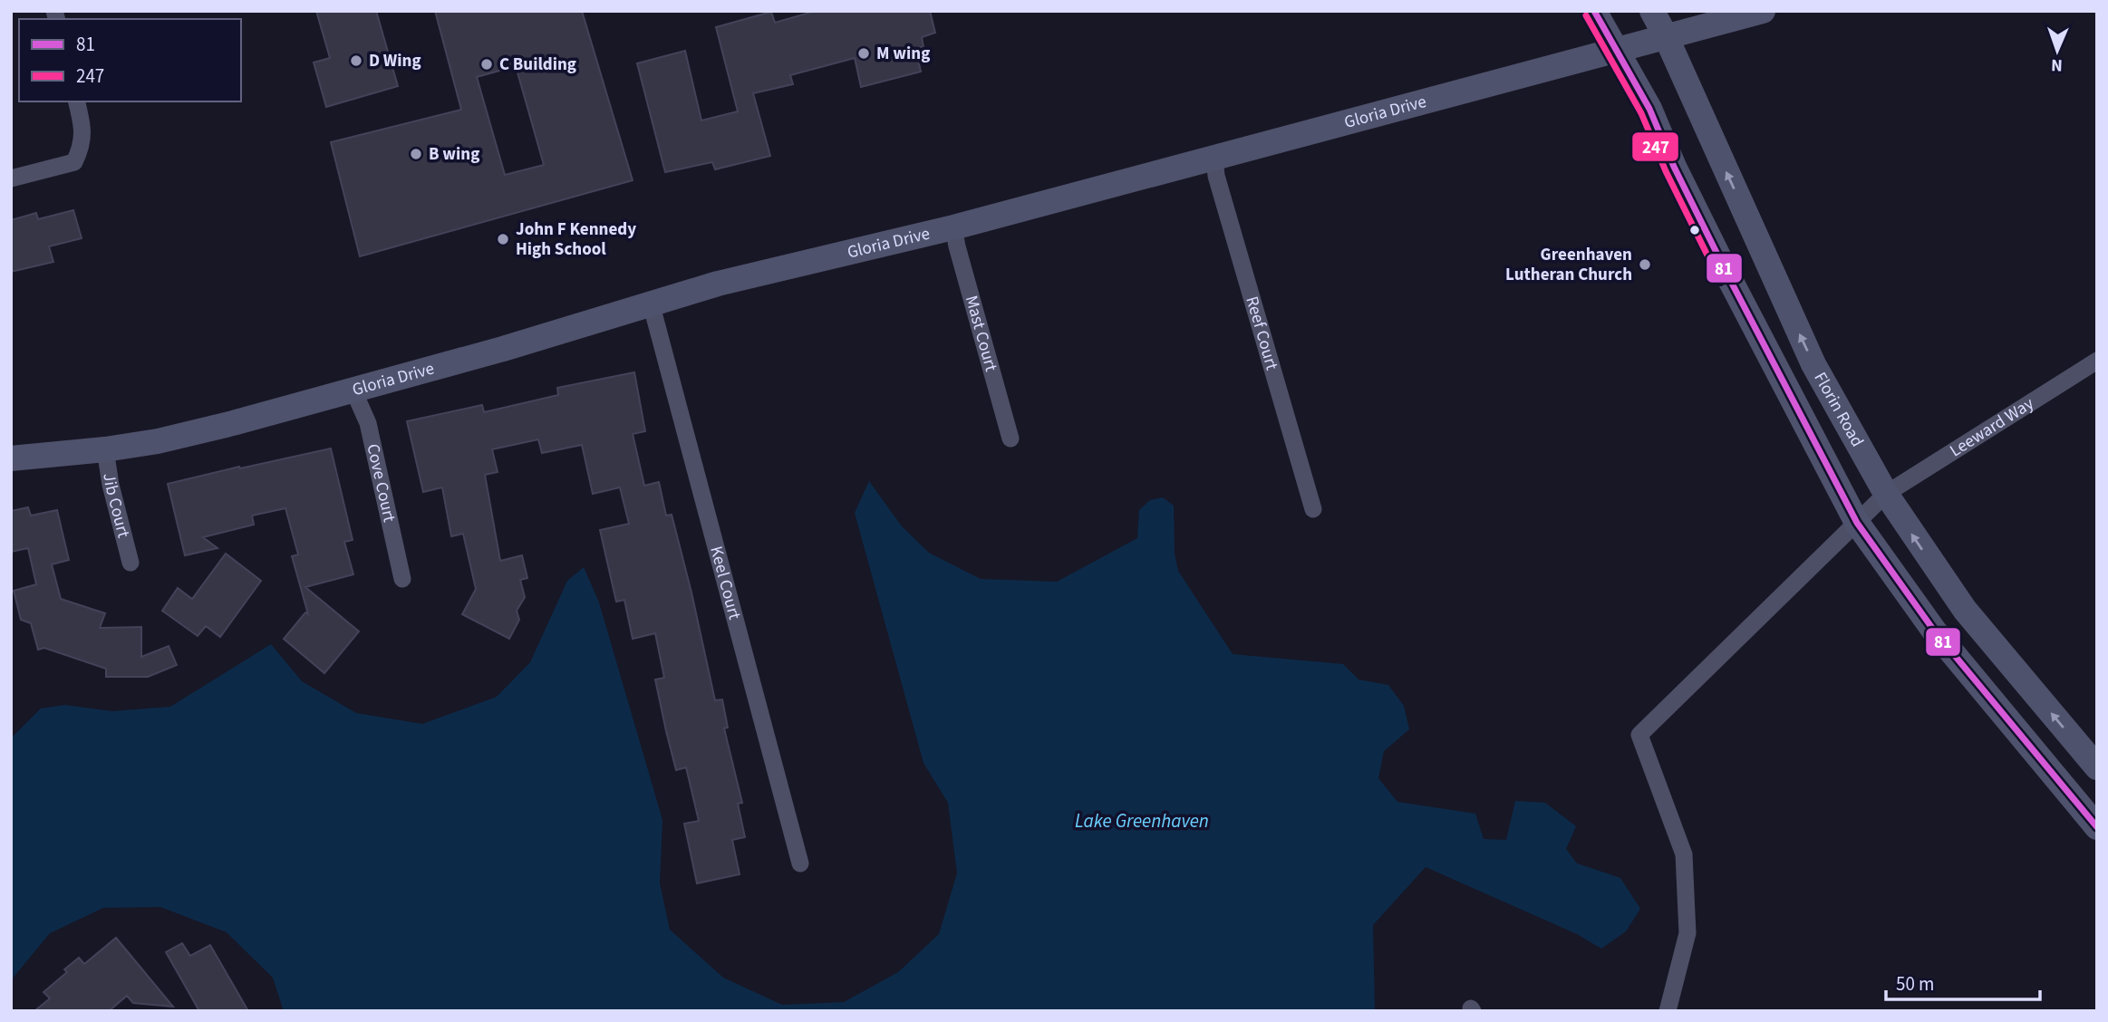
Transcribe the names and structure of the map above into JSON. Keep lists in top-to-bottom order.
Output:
{
  "streets": {
    "main road": ["Gloria Drive", "Florin Road"],
    "street": [
      "Mast Court",
      "Reef Court",
      "Leeward Way",
      "Cove Court",
      "Jib Court",
      "Keel Court"
    ]
  },
  "crossings": [
    ["Gloria Drive", "Mast Court"],
    ["Gloria Drive", "Reef Court"],
    ["Gloria Drive", "Florin Road"],
    ["Gloria Drive", "Cove Court"],
    ["Gloria Drive", "Jib Court"],
    ["Gloria Drive", "Keel Court"],
    ["Florin Road", "Leeward Way"]
  ],
  "water": ["Lake Greenhaven"],
  "places": [
    "M wing",
    "D Wing",
    "C Building",
    "B wing",
    "John F Kennedy High School",
    "Greenhaven Lutheran Church"
  ],
  "lines": ["transit line 81", "transit line 247"],
  "legend": ["81", "247"],
  "scale_bar": "50 m",
  "north": "bottom"
}
